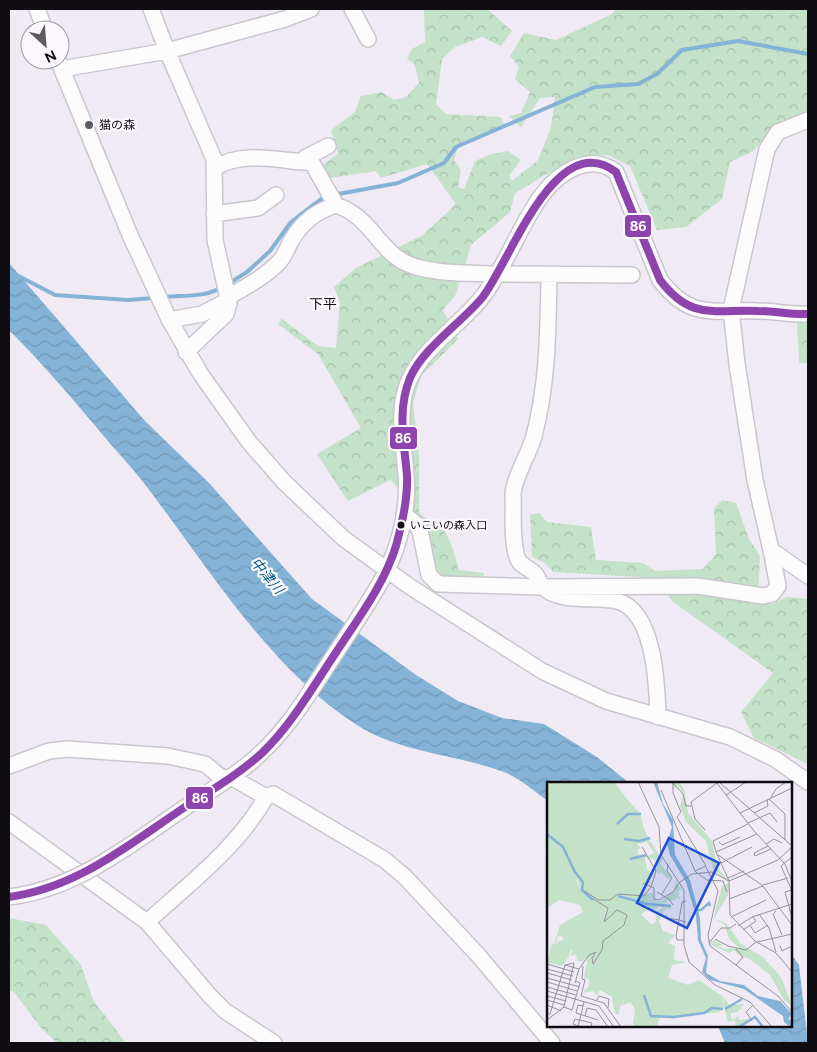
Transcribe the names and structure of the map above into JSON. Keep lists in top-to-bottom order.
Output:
{
  "districts": ["下平"],
  "water": ["中津川"],
  "places": ["猫の森", "いこいの森入口"],
  "lines": ["transit line 86"],
  "north": "bottom right"
}
